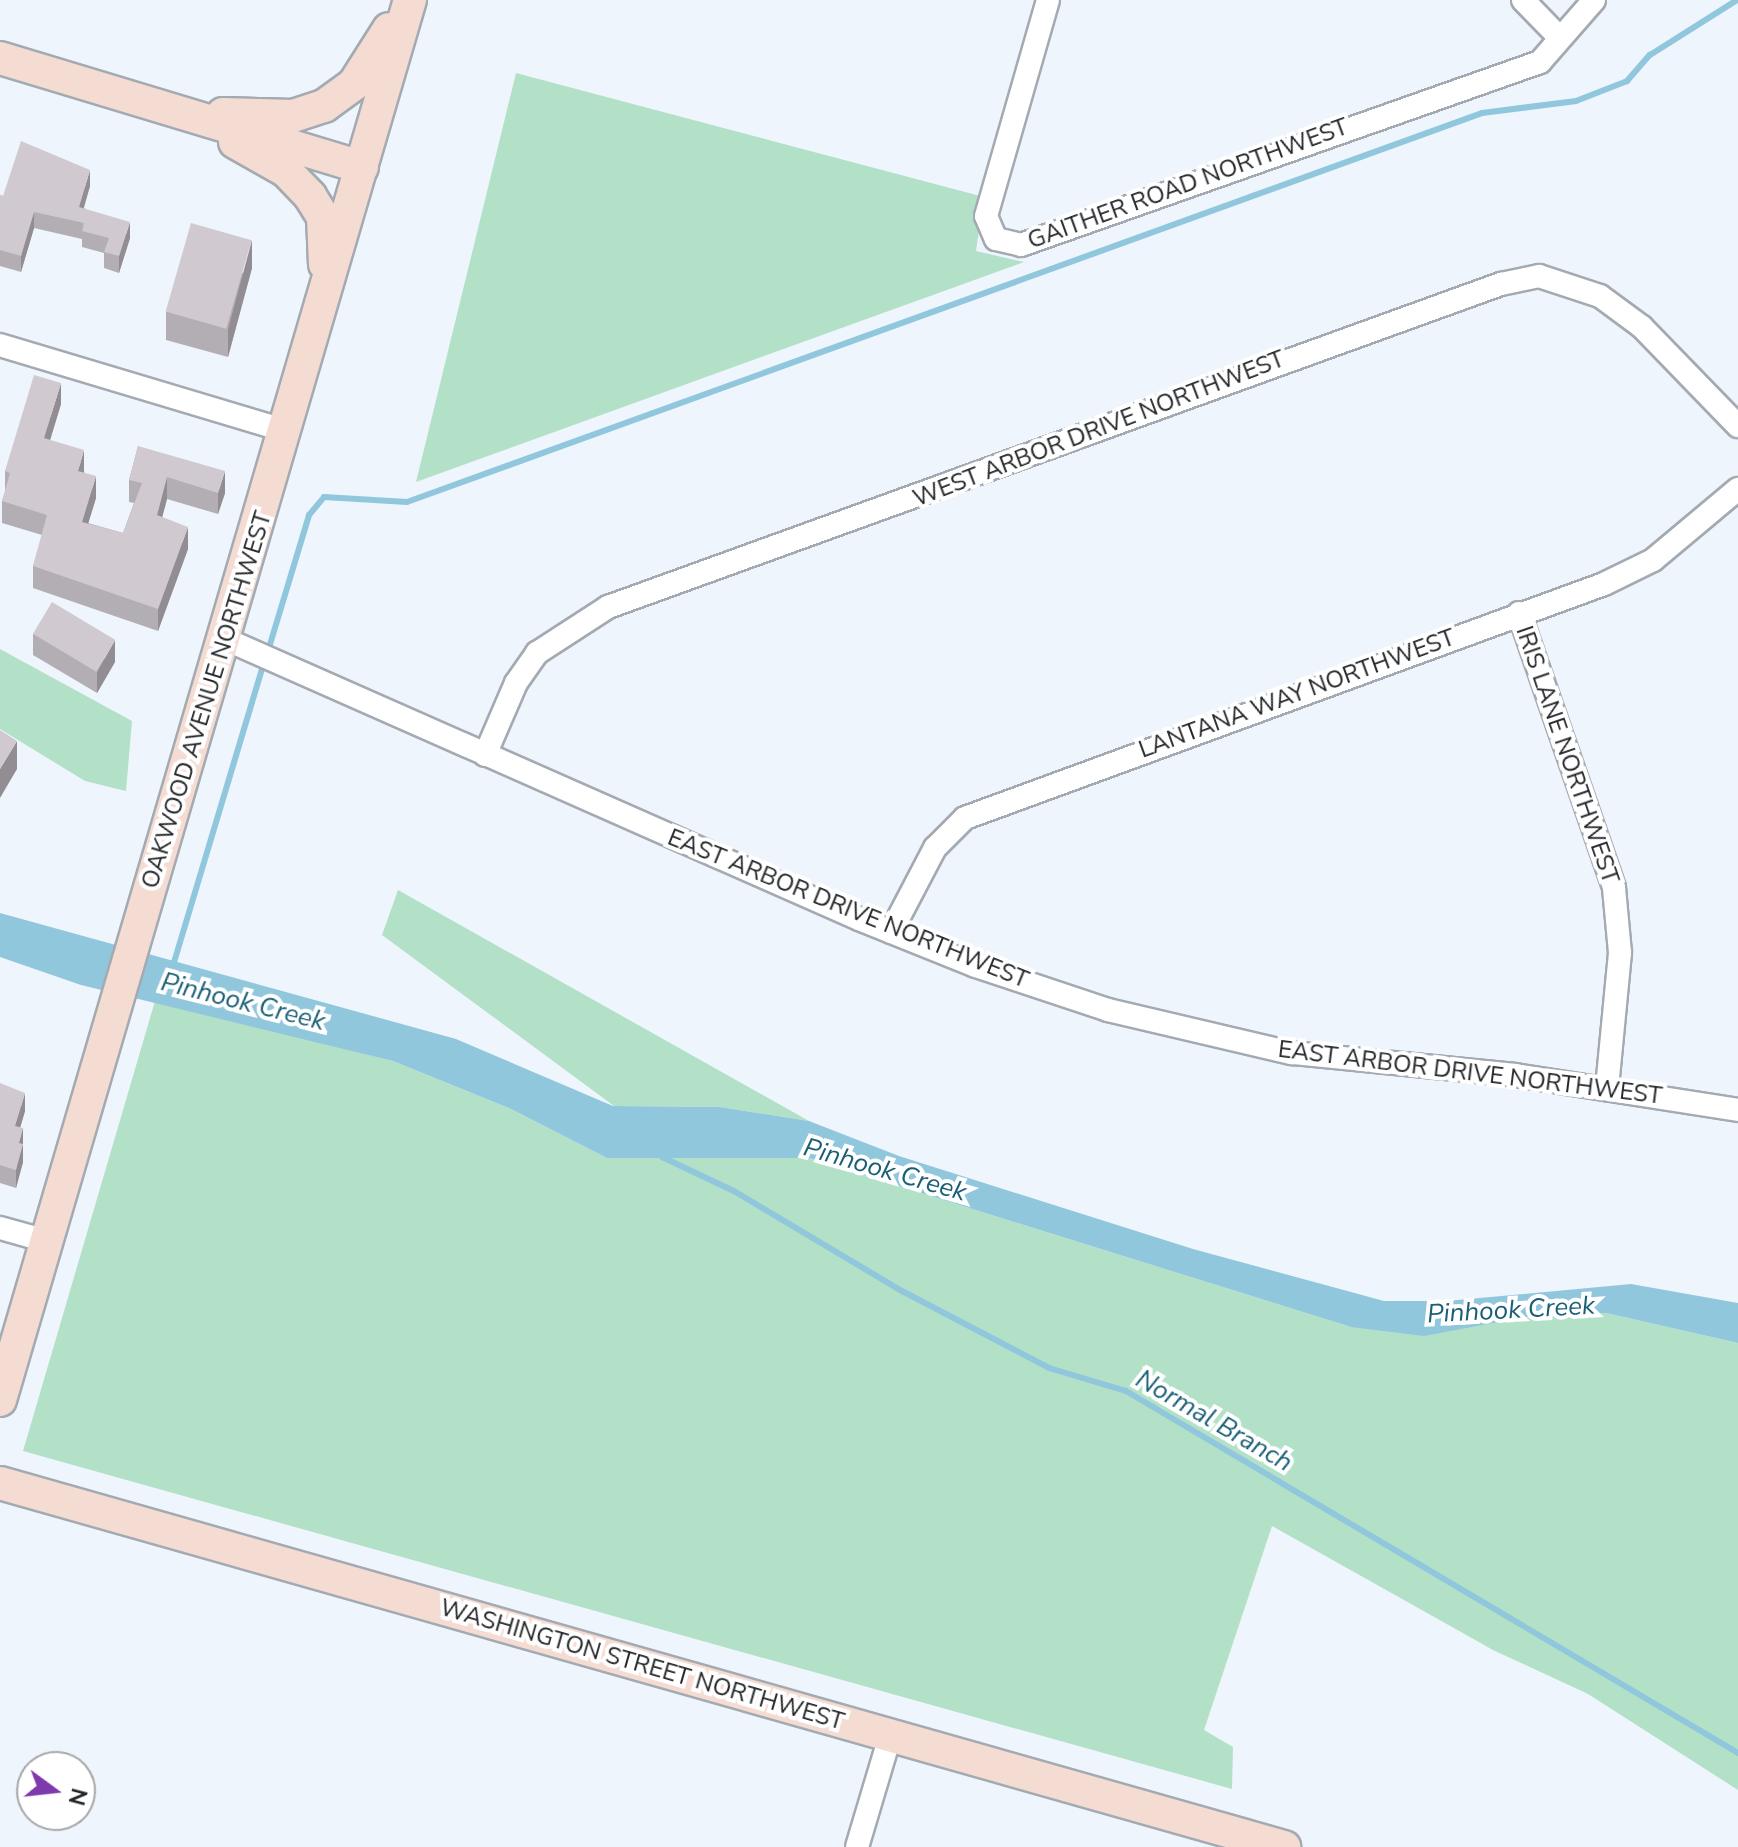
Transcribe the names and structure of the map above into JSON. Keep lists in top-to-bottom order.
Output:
{
  "streets": {
    "street": [
      "GAITHER ROAD NORTHWEST",
      "WEST ARBOR DRIVE NORTHWEST",
      "LANTANA WAY NORTHWEST",
      "OAKWOOD AVENUE NORTHWEST",
      "IRIS LANE NORTHWEST",
      "EAST ARBOR DRIVE NORTHWEST",
      "WASHINGTON STREET NORTHWEST"
    ]
  },
  "crossings": [
    ["WEST ARBOR DRIVE NORTHWEST", "EAST ARBOR DRIVE NORTHWEST"],
    ["LANTANA WAY NORTHWEST", "IRIS LANE NORTHWEST"],
    ["LANTANA WAY NORTHWEST", "EAST ARBOR DRIVE NORTHWEST"],
    ["OAKWOOD AVENUE NORTHWEST", "EAST ARBOR DRIVE NORTHWEST"],
    ["IRIS LANE NORTHWEST", "EAST ARBOR DRIVE NORTHWEST"]
  ],
  "water": ["Pinhook Creek", "Normal Branch"],
  "north": "right"
}
